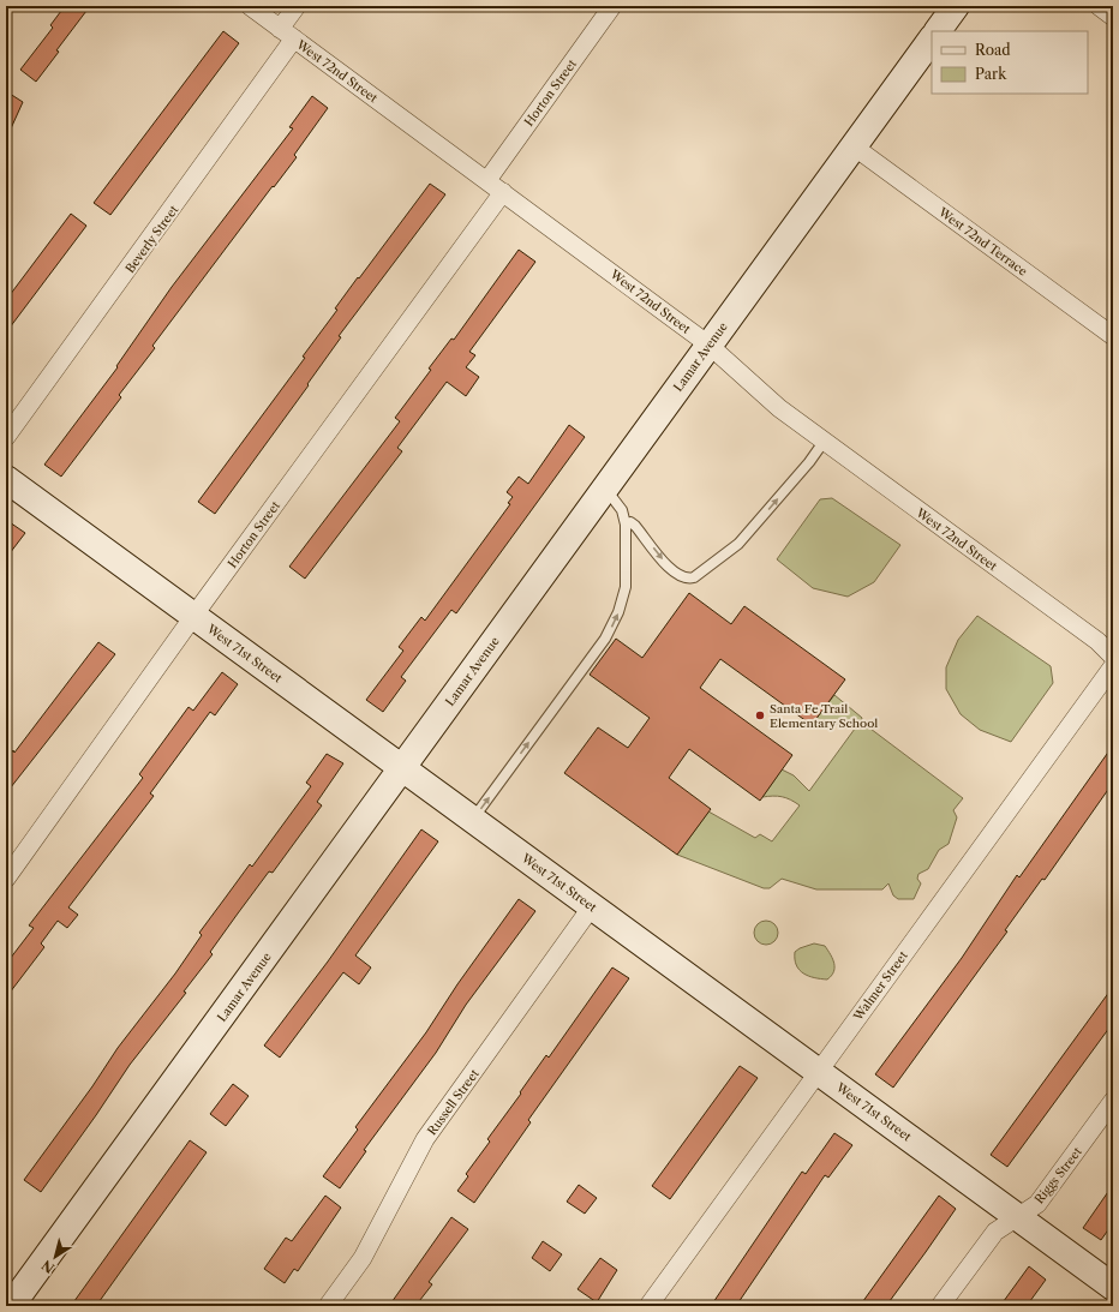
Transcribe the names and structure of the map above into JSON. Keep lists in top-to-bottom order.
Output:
{
  "streets": {
    "street": [
      "West 72nd Street",
      "Horton Street",
      "Beverly Street",
      "West 72nd Terrace",
      "Lamar Avenue",
      "West 71st Street",
      "Walmer Street",
      "Russell Street",
      "Riggs Street"
    ]
  },
  "crossings": [
    ["West 72nd Street", "Horton Street"],
    ["West 72nd Street", "Beverly Street"],
    ["West 72nd Street", "Lamar Avenue"],
    ["Horton Street", "West 71st Street"],
    ["West 72nd Terrace", "Lamar Avenue"],
    ["Lamar Avenue", "West 71st Street"],
    ["West 71st Street", "Walmer Street"],
    ["West 71st Street", "Russell Street"],
    ["West 71st Street", "Riggs Street"]
  ],
  "places": ["Santa Fe Trail Elementary School"],
  "legend": ["Road", "Park"],
  "north": "bottom left"
}
